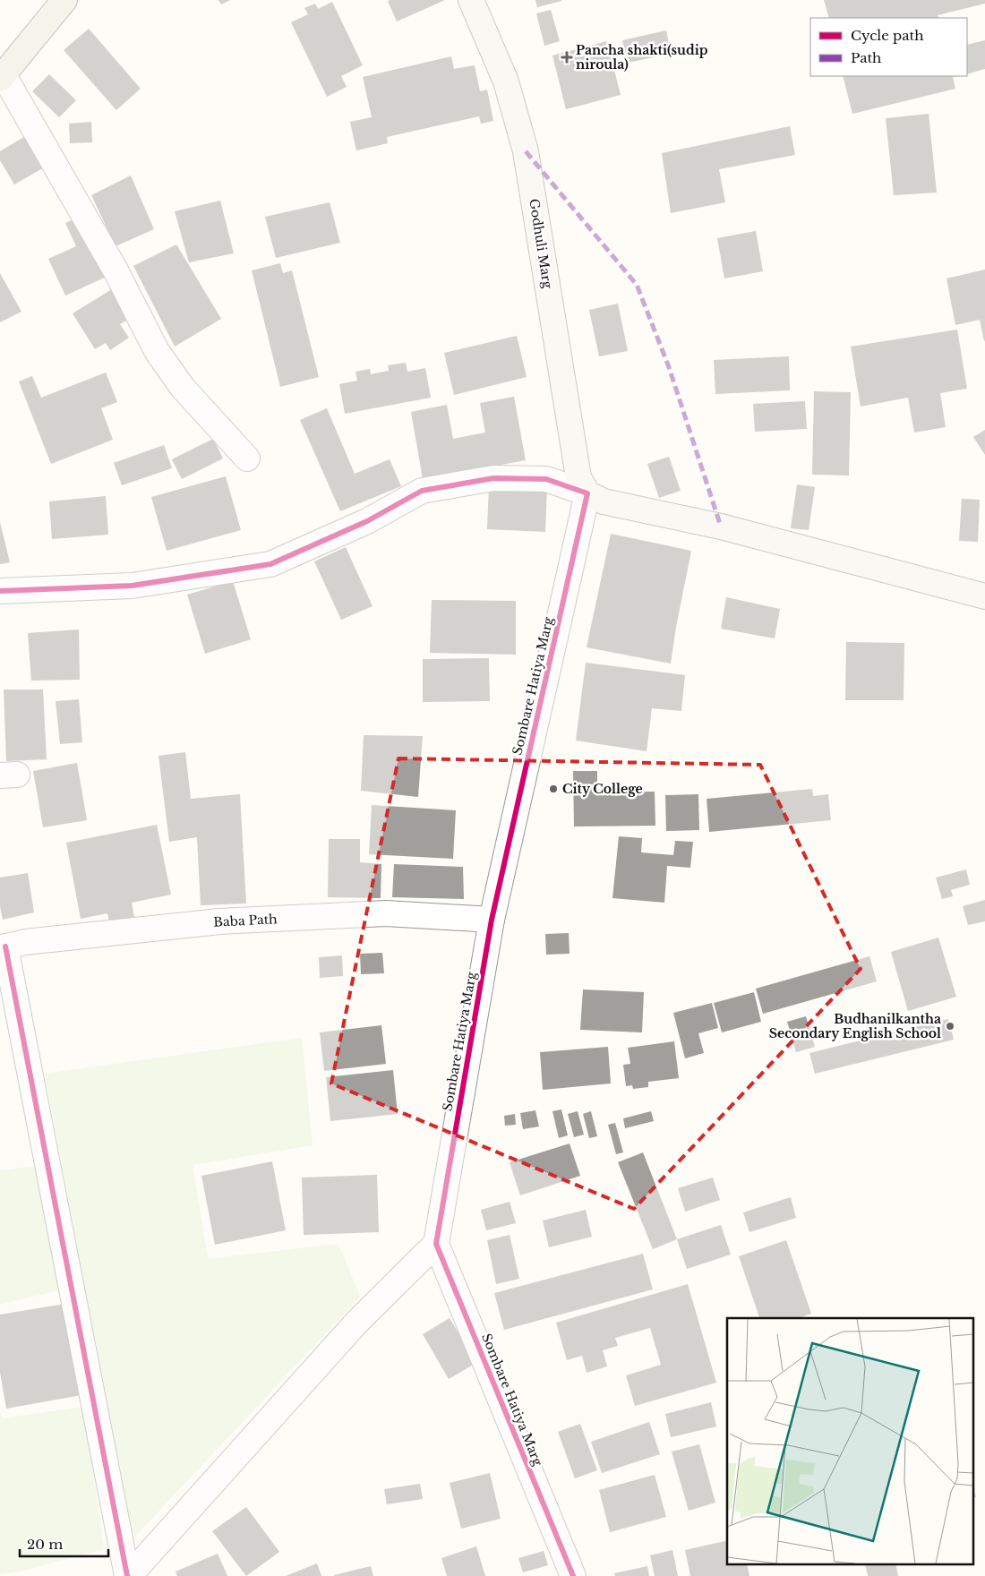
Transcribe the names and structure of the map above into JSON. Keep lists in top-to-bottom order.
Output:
{
  "streets": {
    "main road": ["Godhuli Marg"],
    "street": ["Sombare Hatiya Marg", "Baba Path"]
  },
  "crossings": [
    ["Godhuli Marg", "Sombare Hatiya Marg"],
    ["Sombare Hatiya Marg", "Baba Path"]
  ],
  "places": {
    "health": ["Pancha shakti(sudip niroula)"],
    "other": ["City College", "Budhanilkantha Secondary English School"]
  },
  "legend": ["Cycle path", "Path"],
  "scale_bar": "20 m"
}
